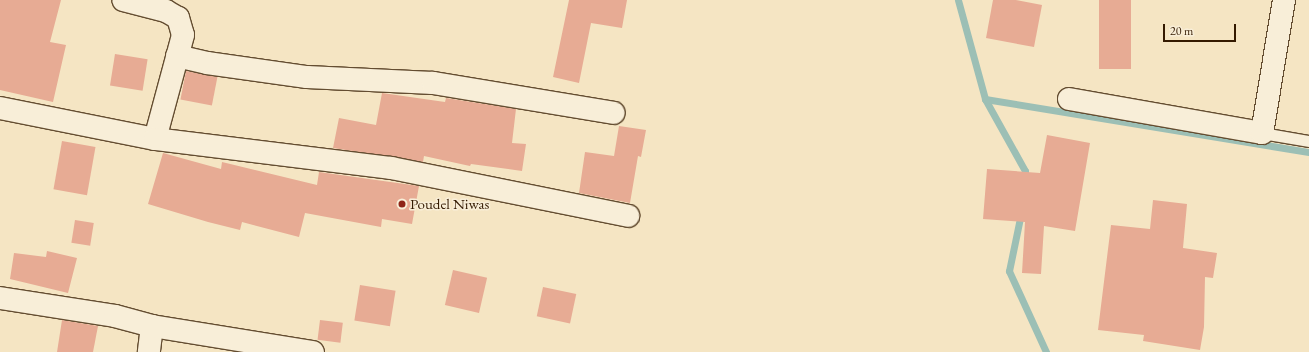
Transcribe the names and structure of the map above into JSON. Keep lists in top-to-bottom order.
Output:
{
  "places": ["Poudel Niwas"],
  "scale_bar": "20 m"
}
